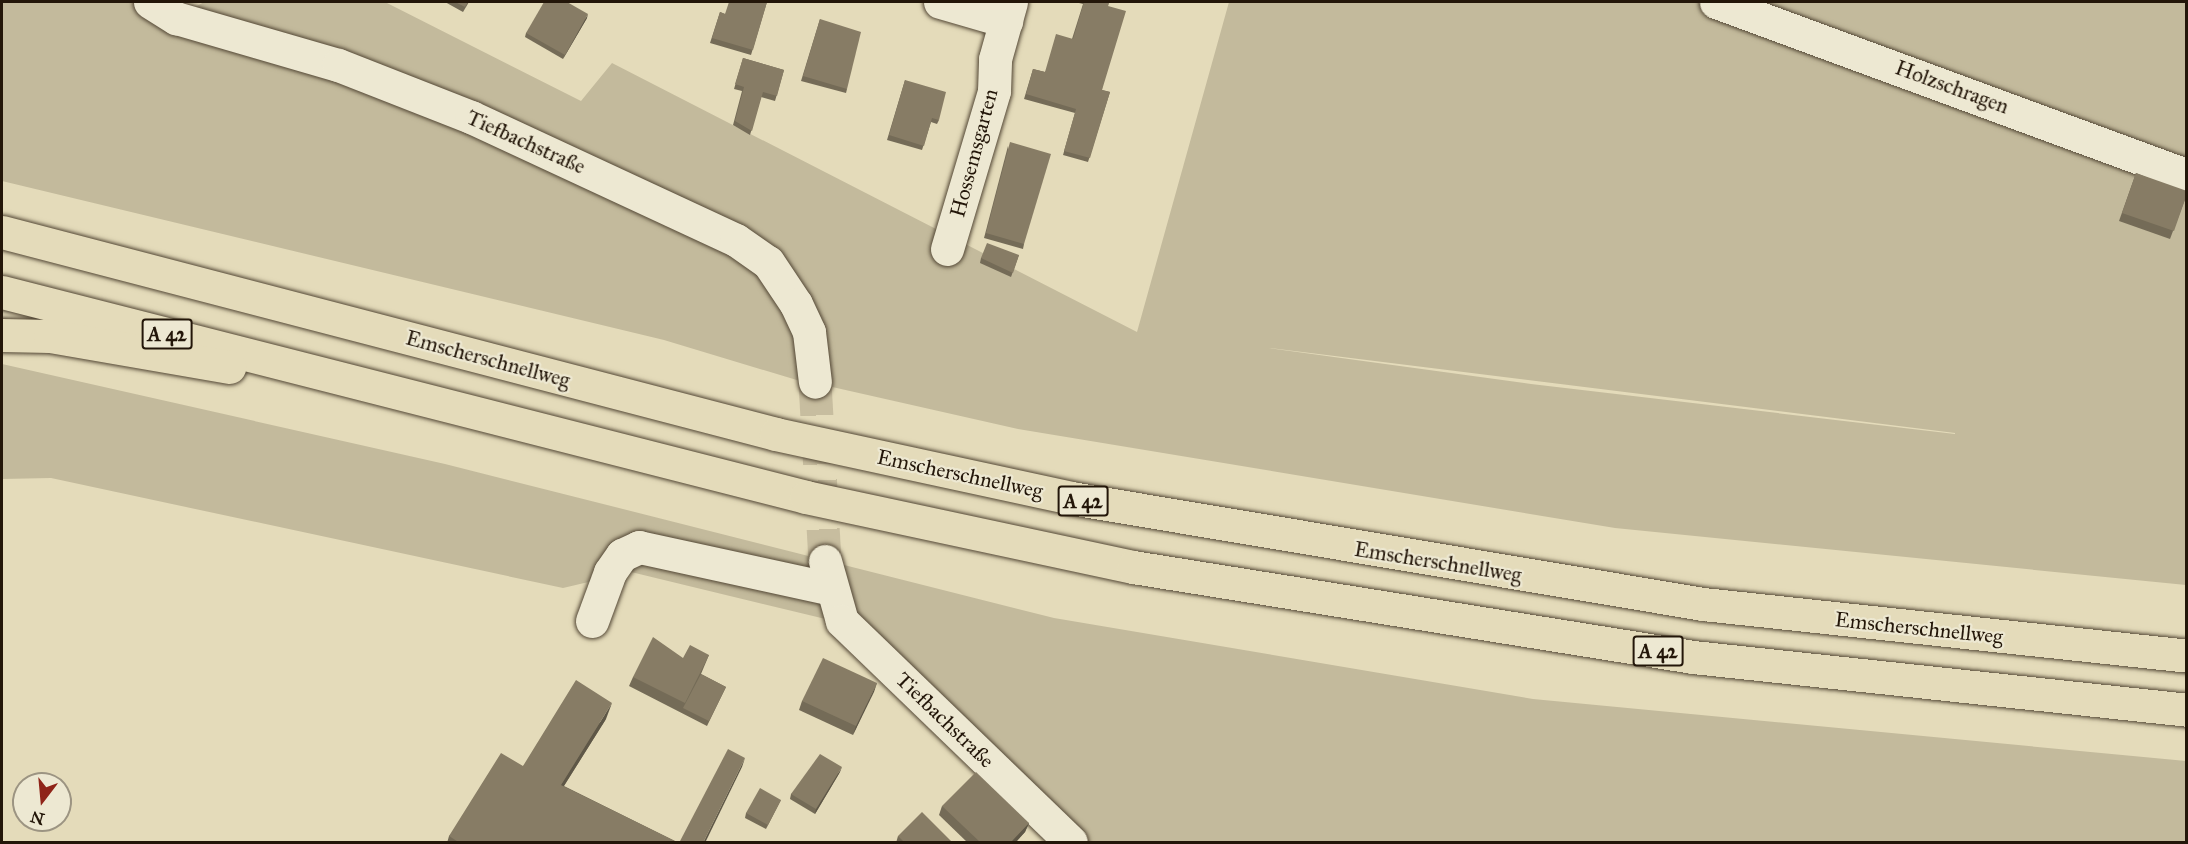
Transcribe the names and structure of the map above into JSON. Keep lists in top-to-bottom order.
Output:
{
  "streets": {
    "highway": ["A 42", "Emscherschnellweg"],
    "street": ["Holzschragen", "Tiefbachstraße", "Hossemsgarten"]
  },
  "north": "bottom"
}
